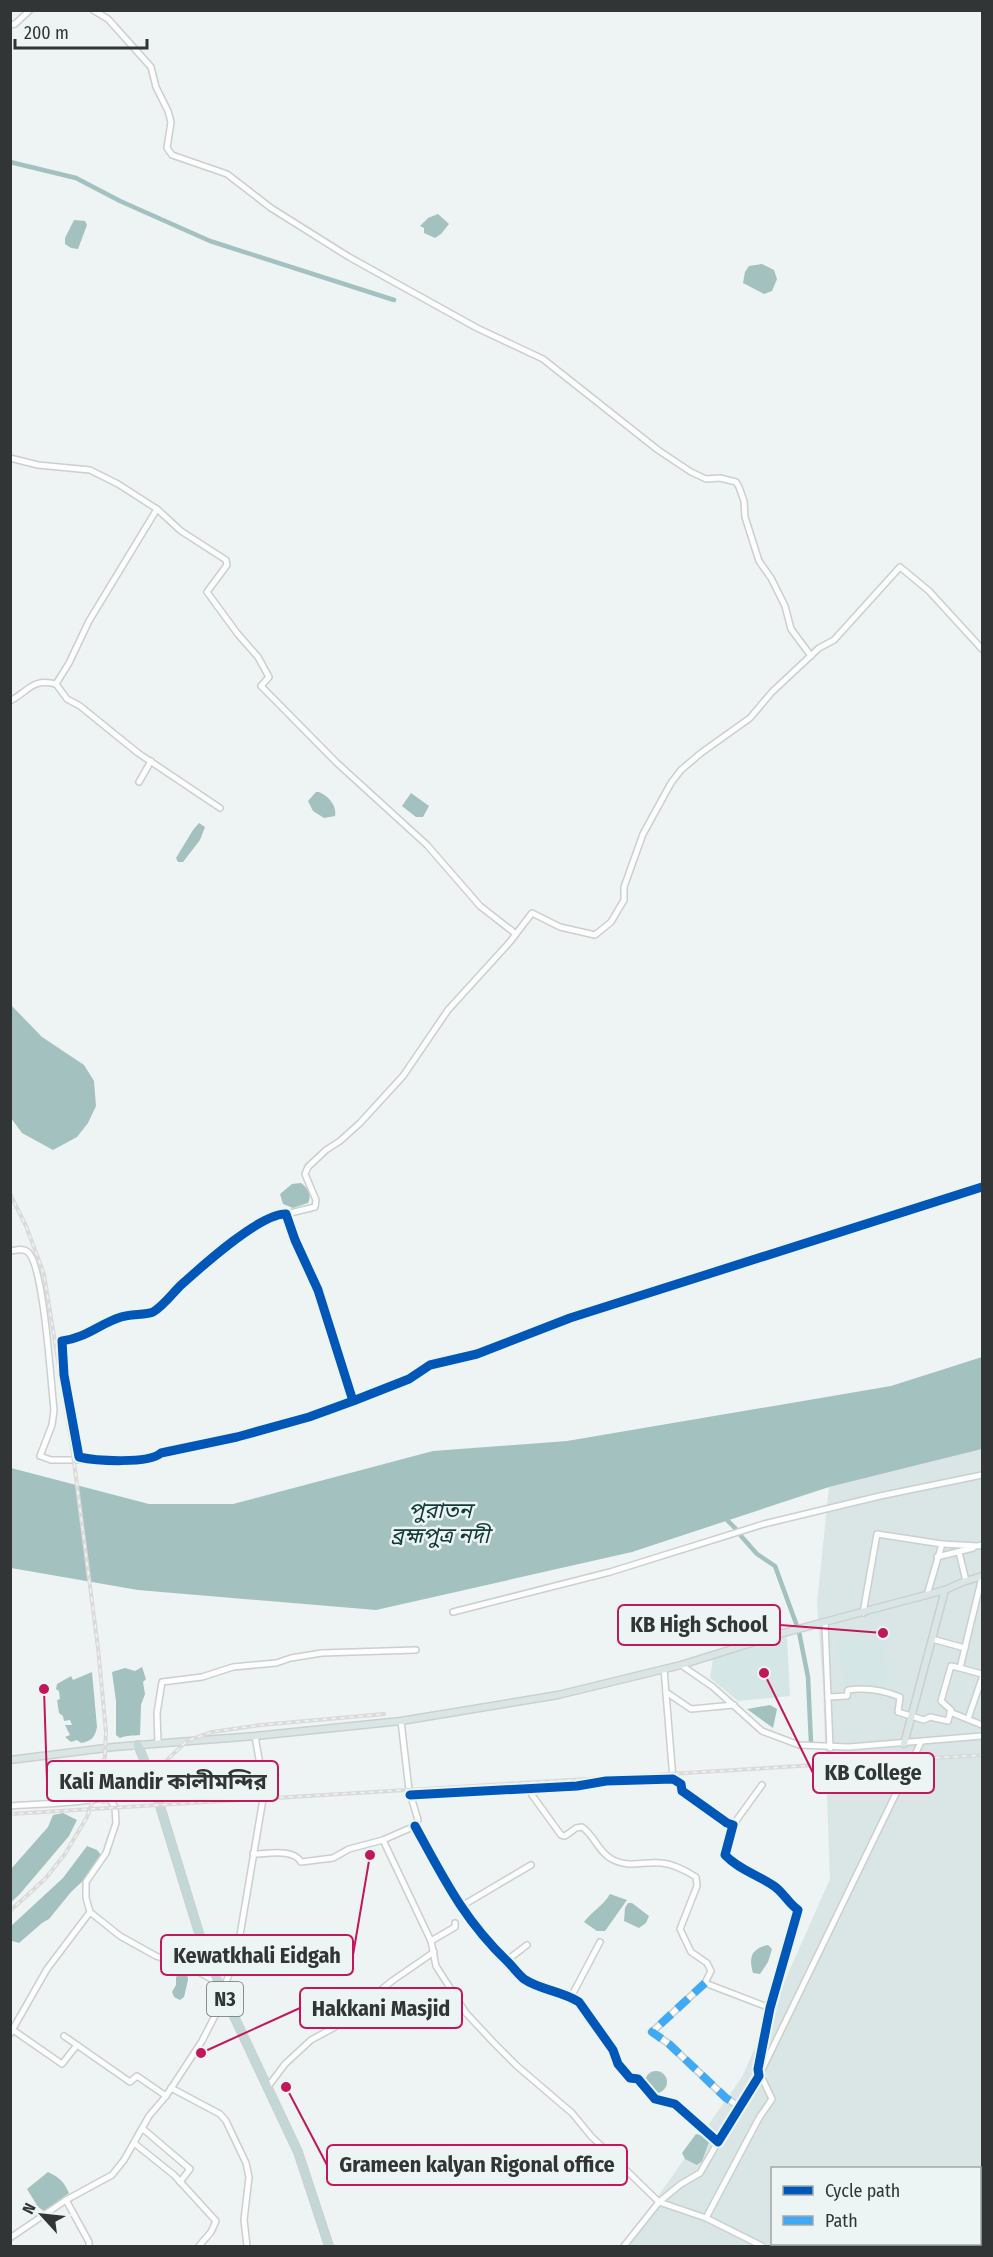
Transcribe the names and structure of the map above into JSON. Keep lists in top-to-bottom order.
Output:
{
  "streets": {
    "highway": ["N3"]
  },
  "water": ["পুরাতন ব্রহ্মপুত্র নদী"],
  "places": [
    "KB High School",
    "KB College",
    "Kali Mandir কালীমন্দির",
    "Kewatkhali Eidgah",
    "Hakkani Masjid",
    "Grameen kalyan Rigonal office"
  ],
  "legend": ["Cycle path", "Path"],
  "scale_bar": "200 m",
  "north": "top left"
}
